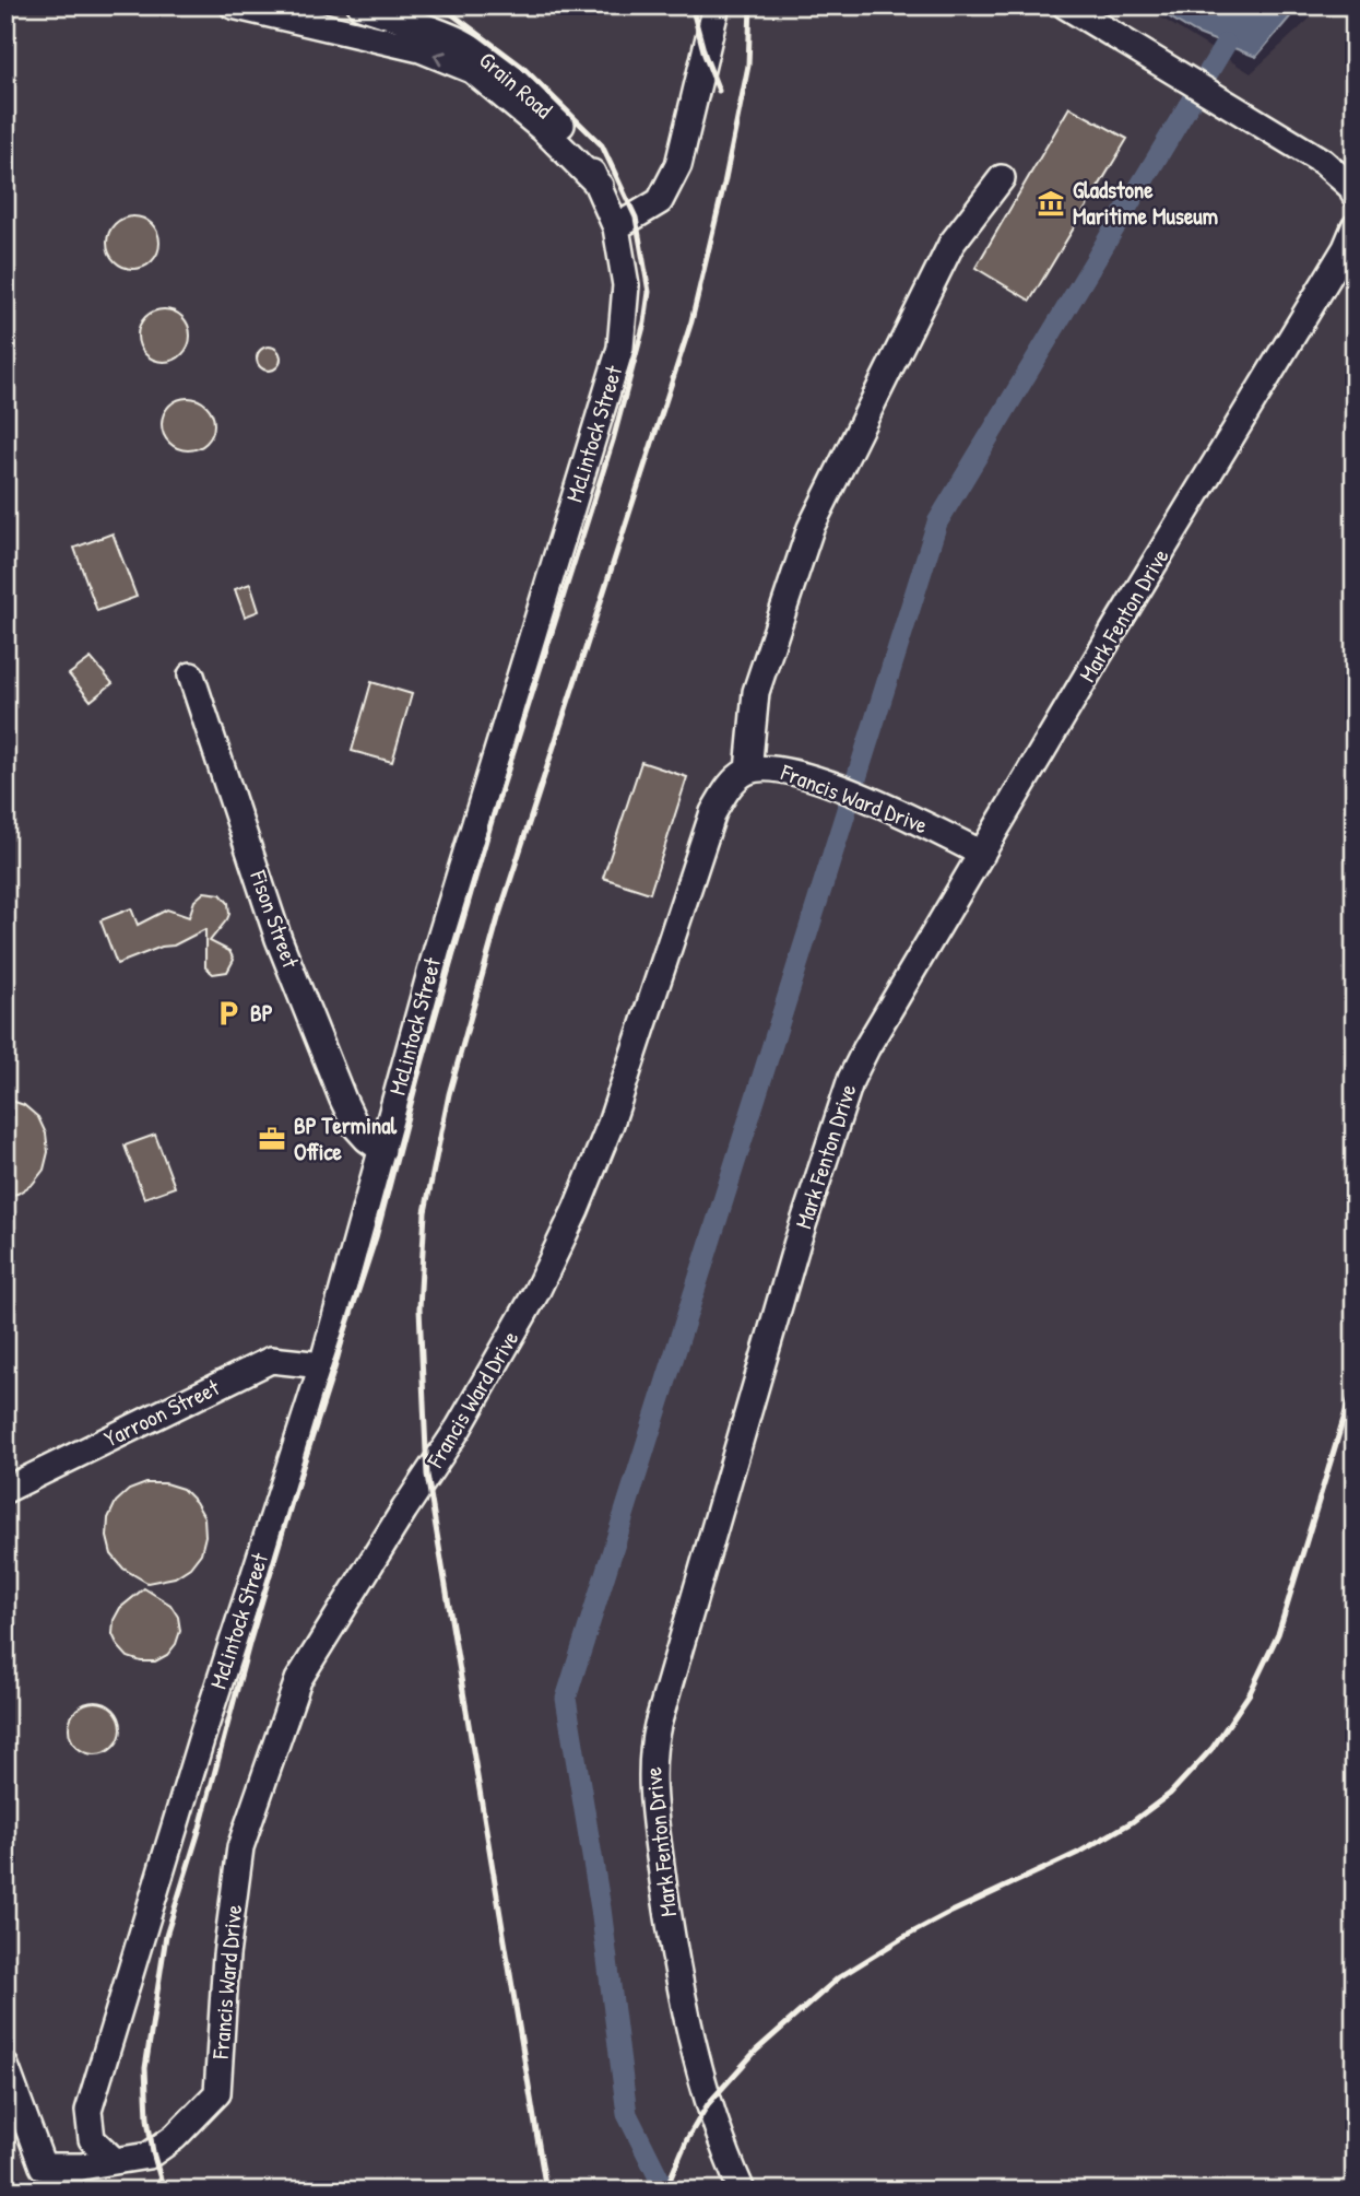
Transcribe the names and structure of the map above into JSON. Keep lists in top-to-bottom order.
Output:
{
  "streets": {
    "street": [
      "Grain Road",
      "McLintock Street",
      "Mark Fenton Drive",
      "Francis Ward Drive",
      "Fison Street",
      "Yarroon Street"
    ]
  },
  "crossings": [
    ["Grain Road", "McLintock Street"],
    ["McLintock Street", "Francis Ward Drive"],
    ["McLintock Street", "Fison Street"],
    ["McLintock Street", "Yarroon Street"],
    ["Mark Fenton Drive", "Francis Ward Drive"]
  ],
  "places": {
    "museum": ["Gladstone Maritime Museum"],
    "parking": ["BP"],
    "office": ["BP Terminal Office"]
  }
}
